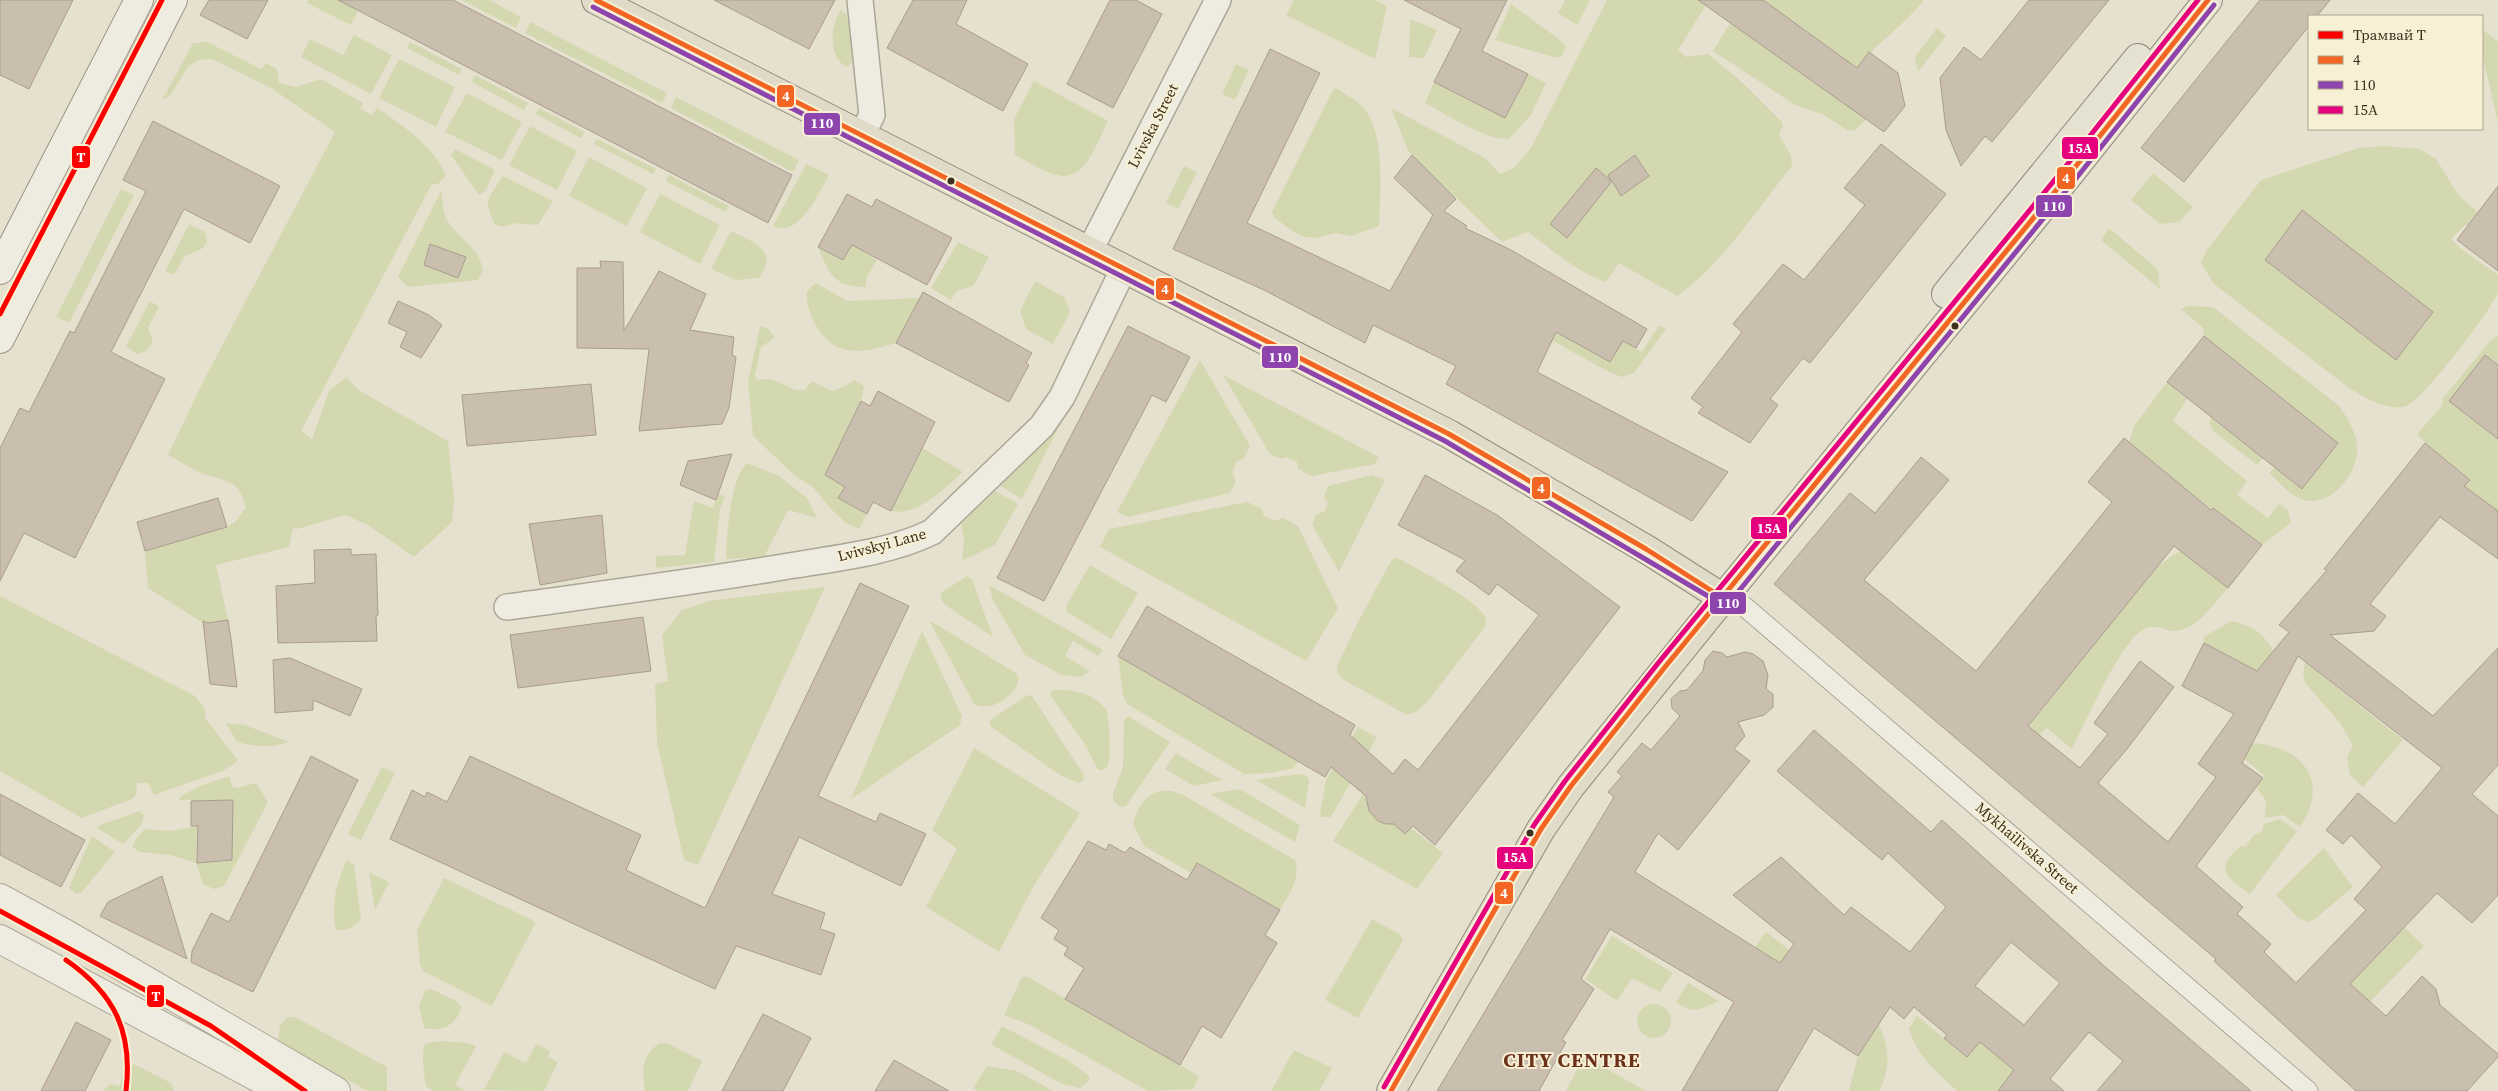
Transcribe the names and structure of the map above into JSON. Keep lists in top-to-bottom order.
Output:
{
  "streets": {
    "street": ["Lvivska Street", "Lvivskyi Lane", "Mykhailivska Street"]
  },
  "districts": ["CITY CENTRE"],
  "lines": [
    "tram line Т",
    "transit line 4",
    "transit line 15A",
    "transit line 110"
  ],
  "legend": [
    "Трамвай Т",
    "4",
    "110",
    "15A"
  ]
}
